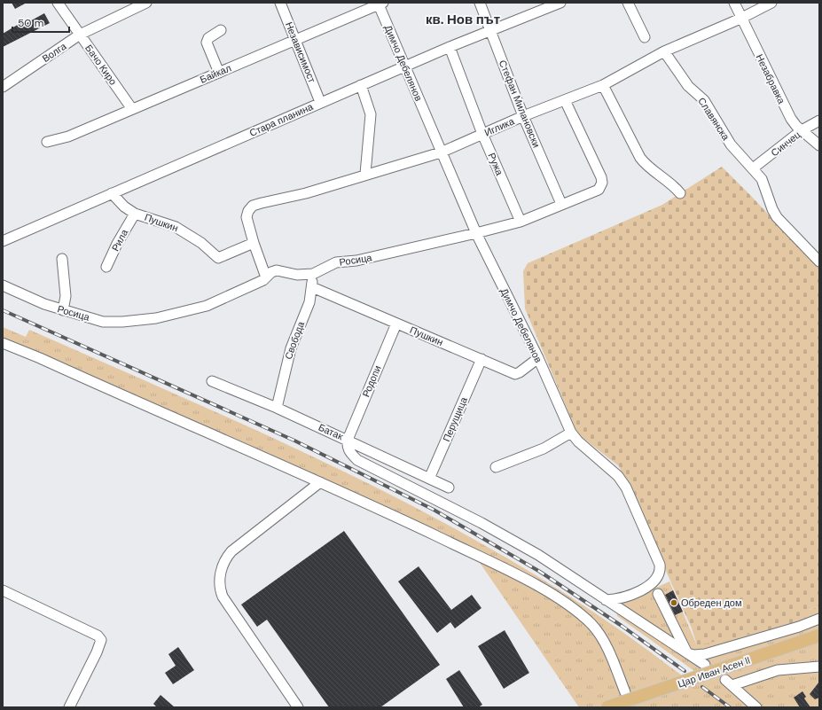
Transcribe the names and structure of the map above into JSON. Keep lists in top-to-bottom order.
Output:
{
  "streets": {
    "main road": ["Цар Иван Асен II"],
    "street": [
      "Волга",
      "Независимост",
      "Димчо Дебелянов",
      "Бачо Киро",
      "Байкал",
      "Незабравка",
      "Стефан Милановски",
      "Славянска",
      "Стара планина",
      "Иглика",
      "Синчец",
      "Ружа",
      "Пушкин",
      "Рила",
      "Росица",
      "Свобода",
      "Родопи",
      "Перущица",
      "Батак"
    ]
  },
  "crossings": [
    ["Волга", "Бачо Киро"],
    ["Независимост", "Байкал"],
    ["Независимост", "Стара планина"],
    ["Димчо Дебелянов", "Байкал"],
    ["Димчо Дебелянов", "Стара планина"],
    ["Димчо Дебелянов", "Иглика"],
    ["Димчо Дебелянов", "Пушкин"],
    ["Димчо Дебелянов", "Росица"],
    ["Бачо Киро", "Байкал"],
    ["Незабравка", "Иглика"],
    ["Незабравка", "Синчец"],
    ["Стефан Милановски", "Стара планина"],
    ["Стефан Милановски", "Иглика"],
    ["Стефан Милановски", "Росица"],
    ["Славянска", "Иглика"],
    ["Славянска", "Синчец"],
    ["Стара планина", "Ружа"],
    ["Стара планина", "Пушкин"],
    ["Иглика", "Ружа"],
    ["Иглика", "Пушкин"],
    ["Иглика", "Росица"],
    ["Ружа", "Росица"],
    ["Пушкин", "Рила"],
    ["Пушкин", "Свобода"],
    ["Пушкин", "Родопи"],
    ["Пушкин", "Перущица"],
    ["Росица", "Свобода"],
    ["Свобода", "Батак"],
    ["Родопи", "Батак"],
    ["Перущица", "Батак"]
  ],
  "districts": ["кв. Нов път"],
  "places": ["Обреден дом"],
  "scale_bar": "50 m"
}
